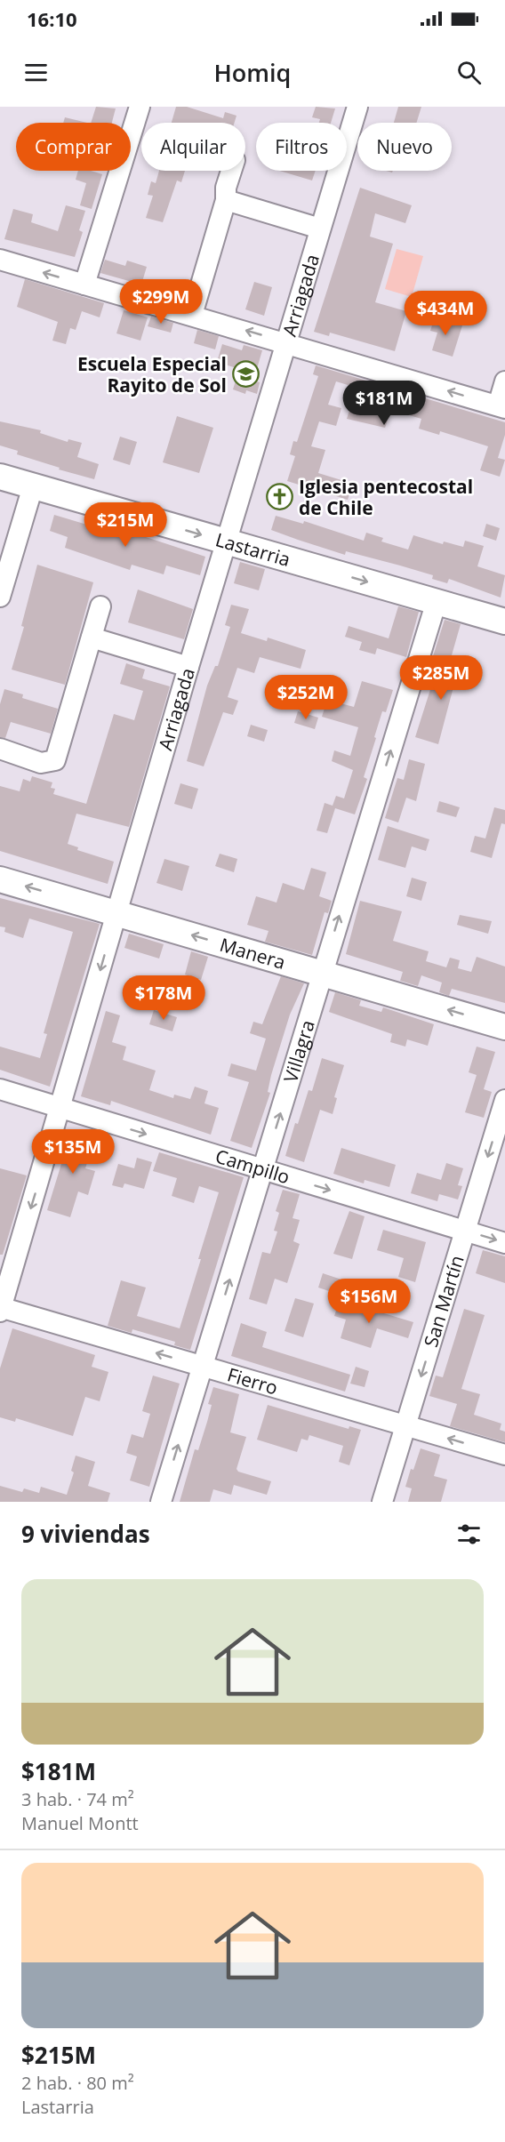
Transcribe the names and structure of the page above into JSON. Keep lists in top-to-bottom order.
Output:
{
  "streets": {
    "main road": ["Lastarria", "Manera"],
    "street": [
      "Arriagada",
      "Villagra",
      "Campillo",
      "San Martín",
      "Fierro"
    ]
  },
  "crossings": [
    ["Arriagada", "Lastarria"],
    ["Arriagada", "Manera"],
    ["Arriagada", "Campillo"],
    ["Arriagada", "Fierro"],
    ["Lastarria", "Villagra"],
    ["Manera", "Villagra"],
    ["Villagra", "Campillo"],
    ["Villagra", "Fierro"],
    ["Campillo", "San Martín"],
    ["San Martín", "Fierro"]
  ],
  "one_way": [
    "Lastarria",
    "Manera",
    "Villagra",
    "Campillo",
    "San Martín",
    "Fierro"
  ],
  "places": {
    "school or university": ["Escuela Especial Rayito de Sol"],
    "church": ["Iglesia pentecostal de Chile"]
  },
  "page": {
    "status": "16:10",
    "header": "Homiq",
    "chip": [
      "Comprar",
      "Alquilar",
      "Filtros",
      "Nuevo"
    ],
    "price": [
      "$299M",
      "$434M",
      "$181M",
      "$215M",
      "$285M",
      "$252M",
      "$178M",
      "$135M",
      "$156M"
    ],
    "heading": "9 viviendas",
    "list": [
      {
        "name": "$181M",
        "note": "3 hab. · 74 m² · Manuel Montt"
      },
      {
        "name": "$215M",
        "note": "2 hab. · 80 m² · Lastarria"
      }
    ]
  }
}
